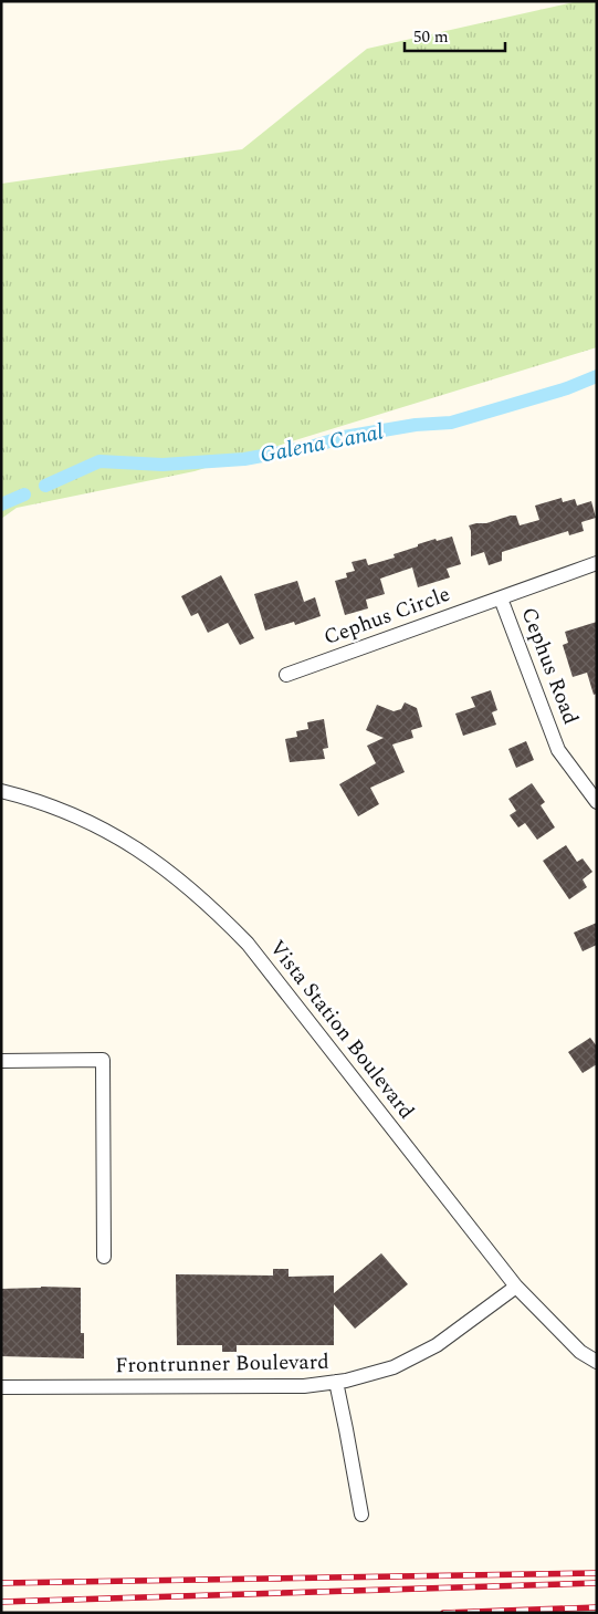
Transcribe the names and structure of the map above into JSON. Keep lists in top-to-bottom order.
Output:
{
  "streets": {
    "street": [
      "Cephus Circle",
      "Cephus Road",
      "Vista Station Boulevard",
      "Frontrunner Boulevard"
    ]
  },
  "crossings": [
    ["Cephus Circle", "Cephus Road"],
    ["Vista Station Boulevard", "Frontrunner Boulevard"]
  ],
  "water": ["Galena Canal"],
  "scale_bar": "50 m"
}
